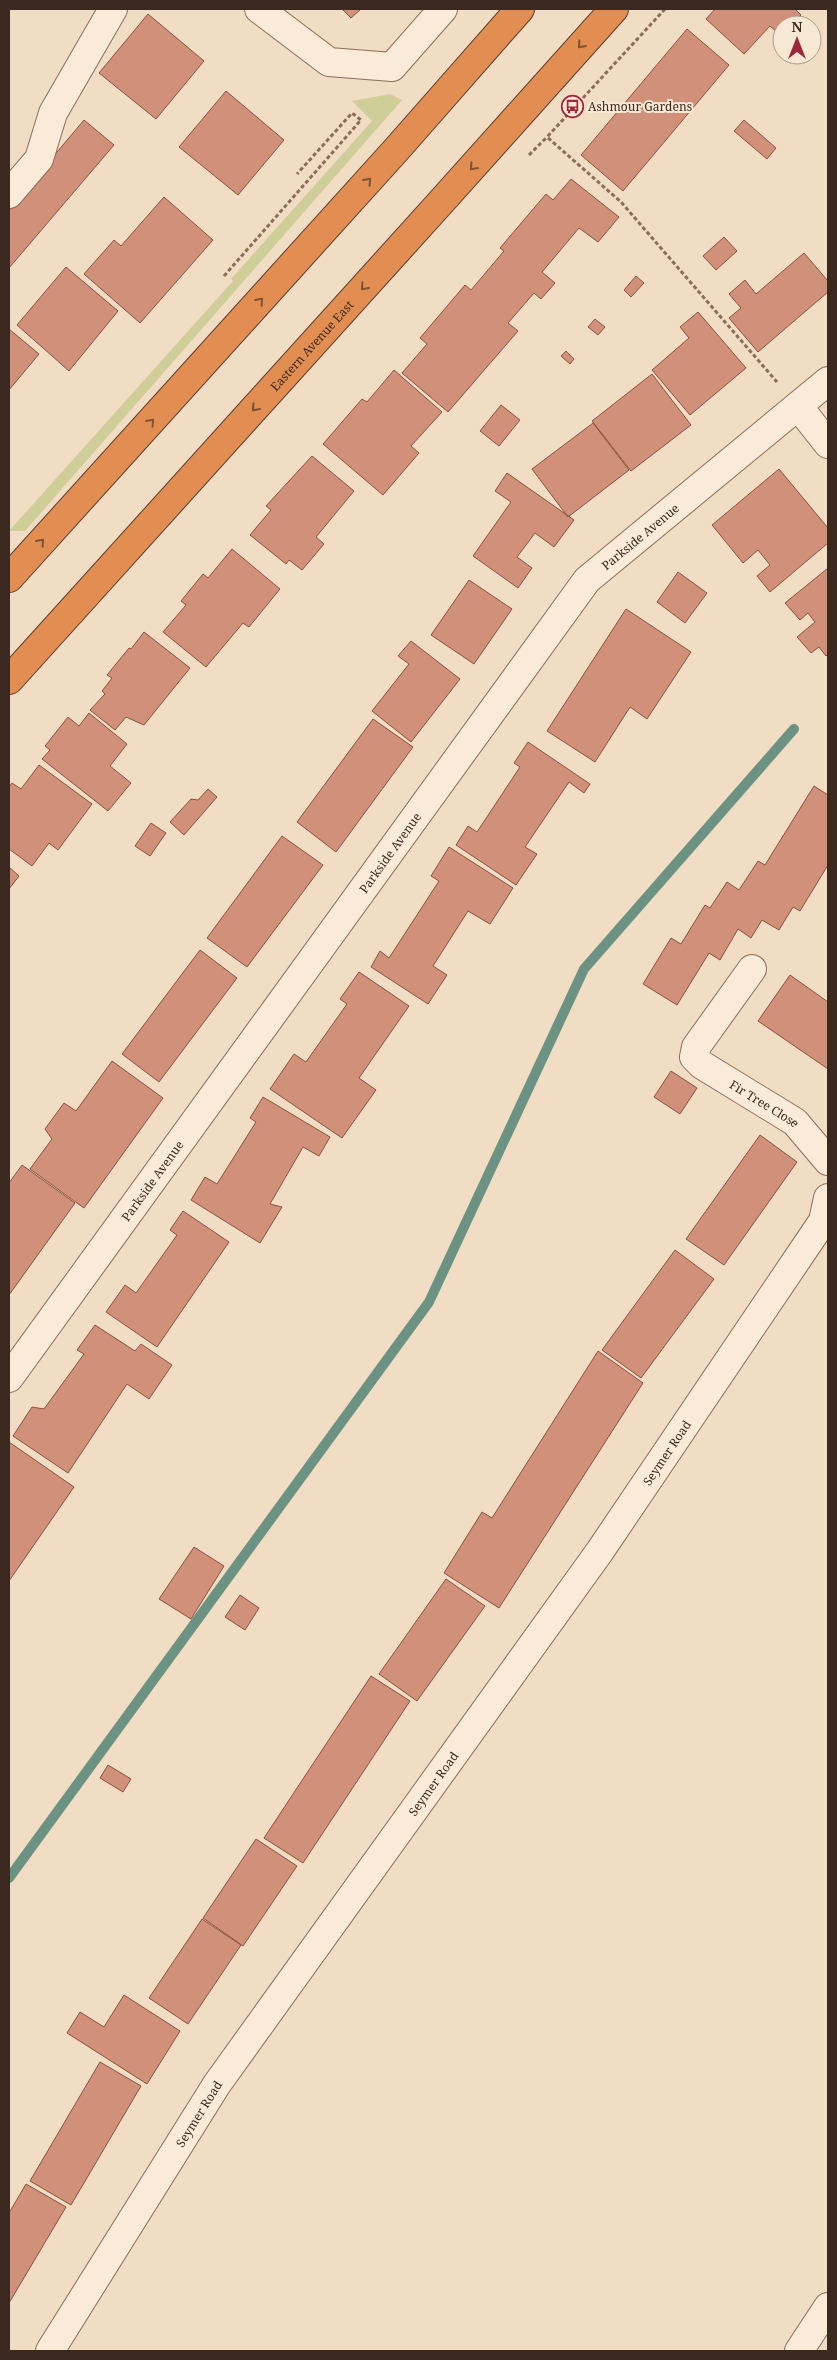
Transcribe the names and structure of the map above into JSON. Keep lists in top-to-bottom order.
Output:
{
  "streets": {
    "highway": ["Eastern Avenue East"],
    "street": ["Parkside Avenue", "Fir Tree Close", "Seymer Road"]
  },
  "places": {
    "bus stop": ["Ashmour Gardens"]
  },
  "north": "top"
}
